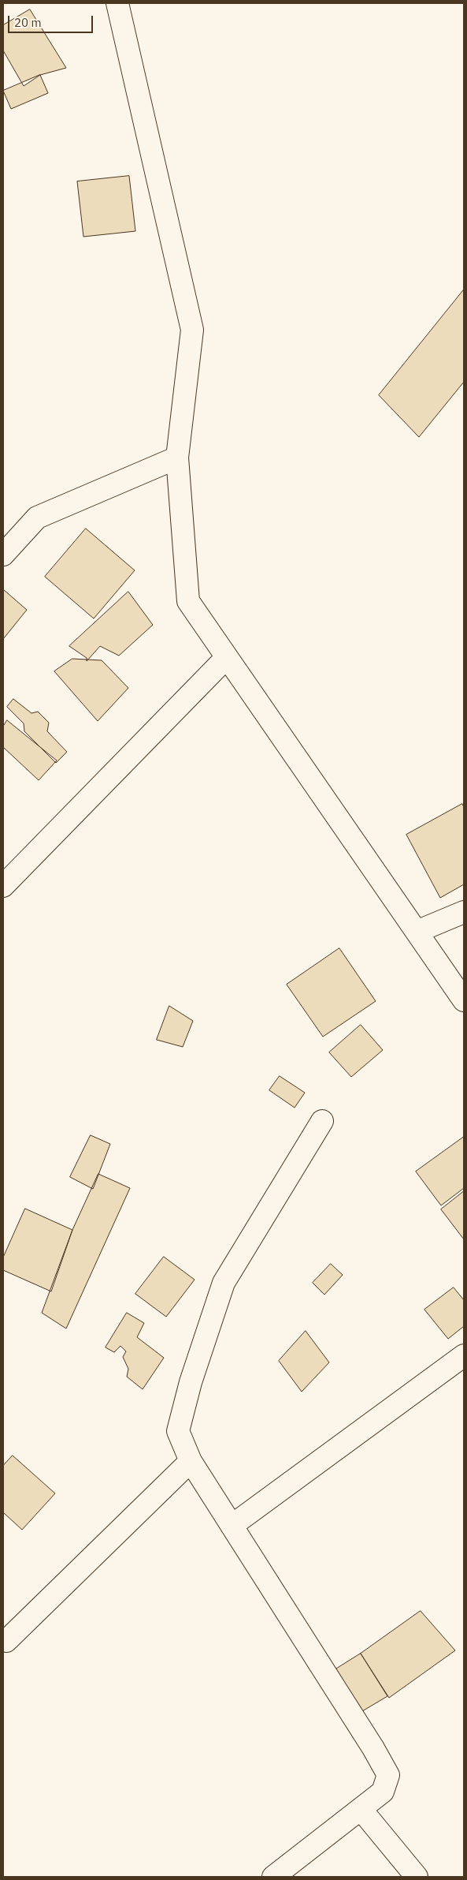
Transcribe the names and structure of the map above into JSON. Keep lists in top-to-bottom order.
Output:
{
  "scale_bar": "20 m"
}
